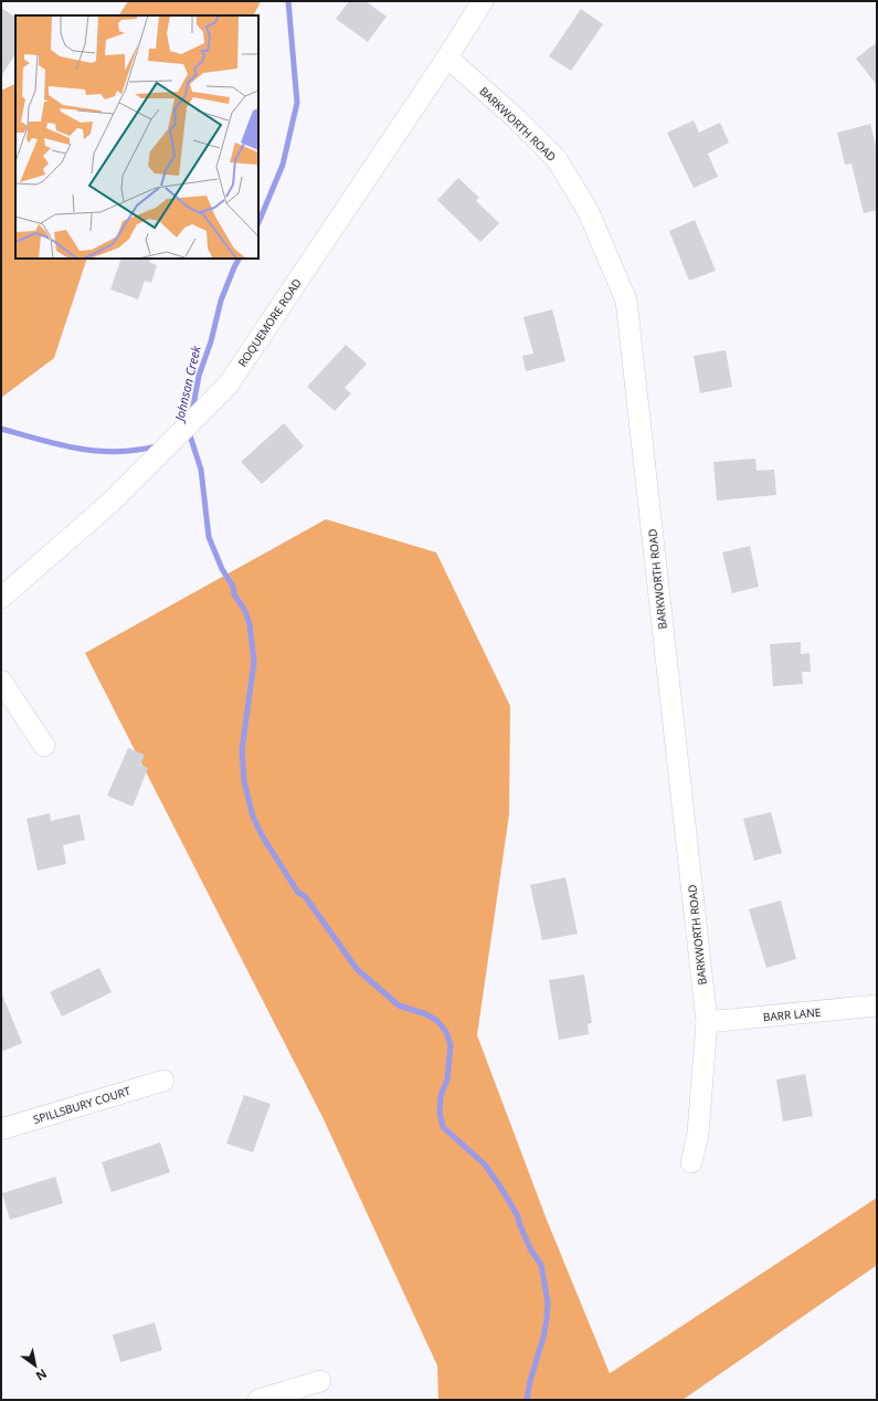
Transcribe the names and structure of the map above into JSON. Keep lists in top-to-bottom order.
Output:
{
  "streets": {
    "street": [
      "BARKWORTH ROAD",
      "ROQUEMORE ROAD",
      "BARR LANE",
      "SPILLSBURY COURT"
    ]
  },
  "crossings": [
    ["BARKWORTH ROAD", "ROQUEMORE ROAD"],
    ["BARKWORTH ROAD", "BARR LANE"]
  ],
  "water": ["Johnson Creek"],
  "north": "bottom right"
}
